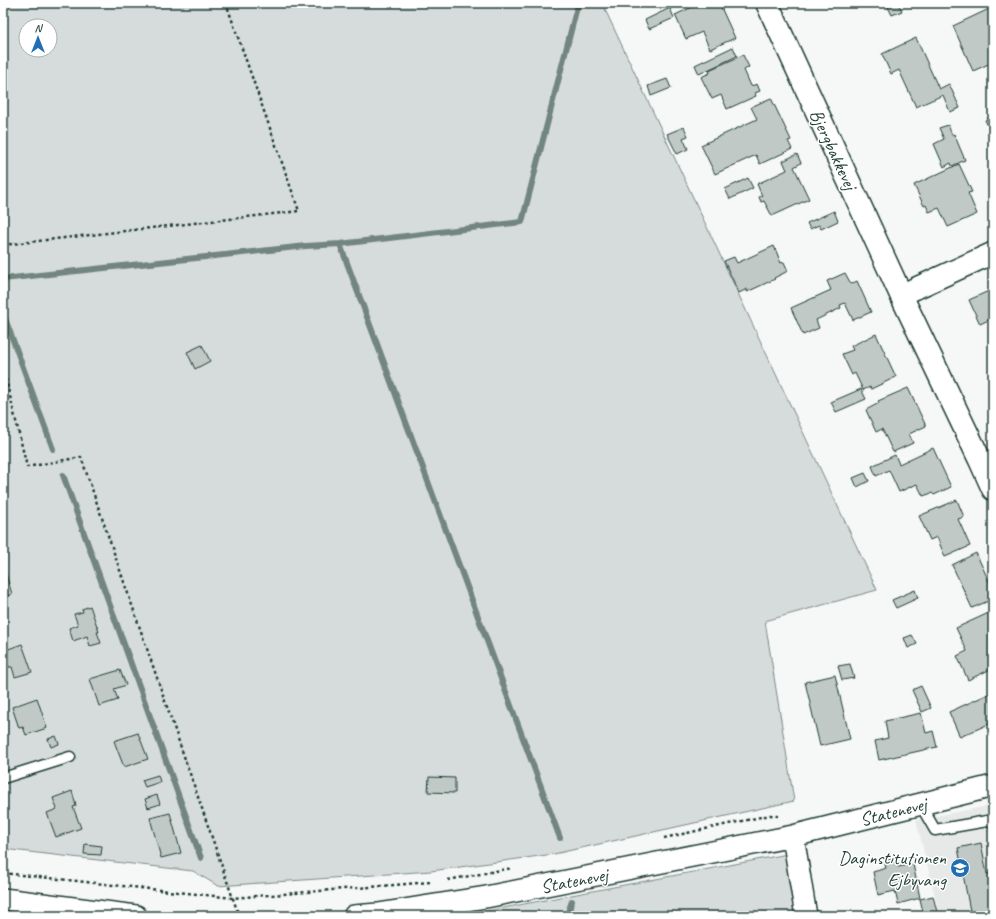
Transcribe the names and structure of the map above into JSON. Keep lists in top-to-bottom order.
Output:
{
  "streets": {
    "street": ["Bjergbakkevej", "Statenevej"]
  },
  "places": {
    "school or university": ["Daginstitutionen Ejbyvang"]
  },
  "north": "top"
}
